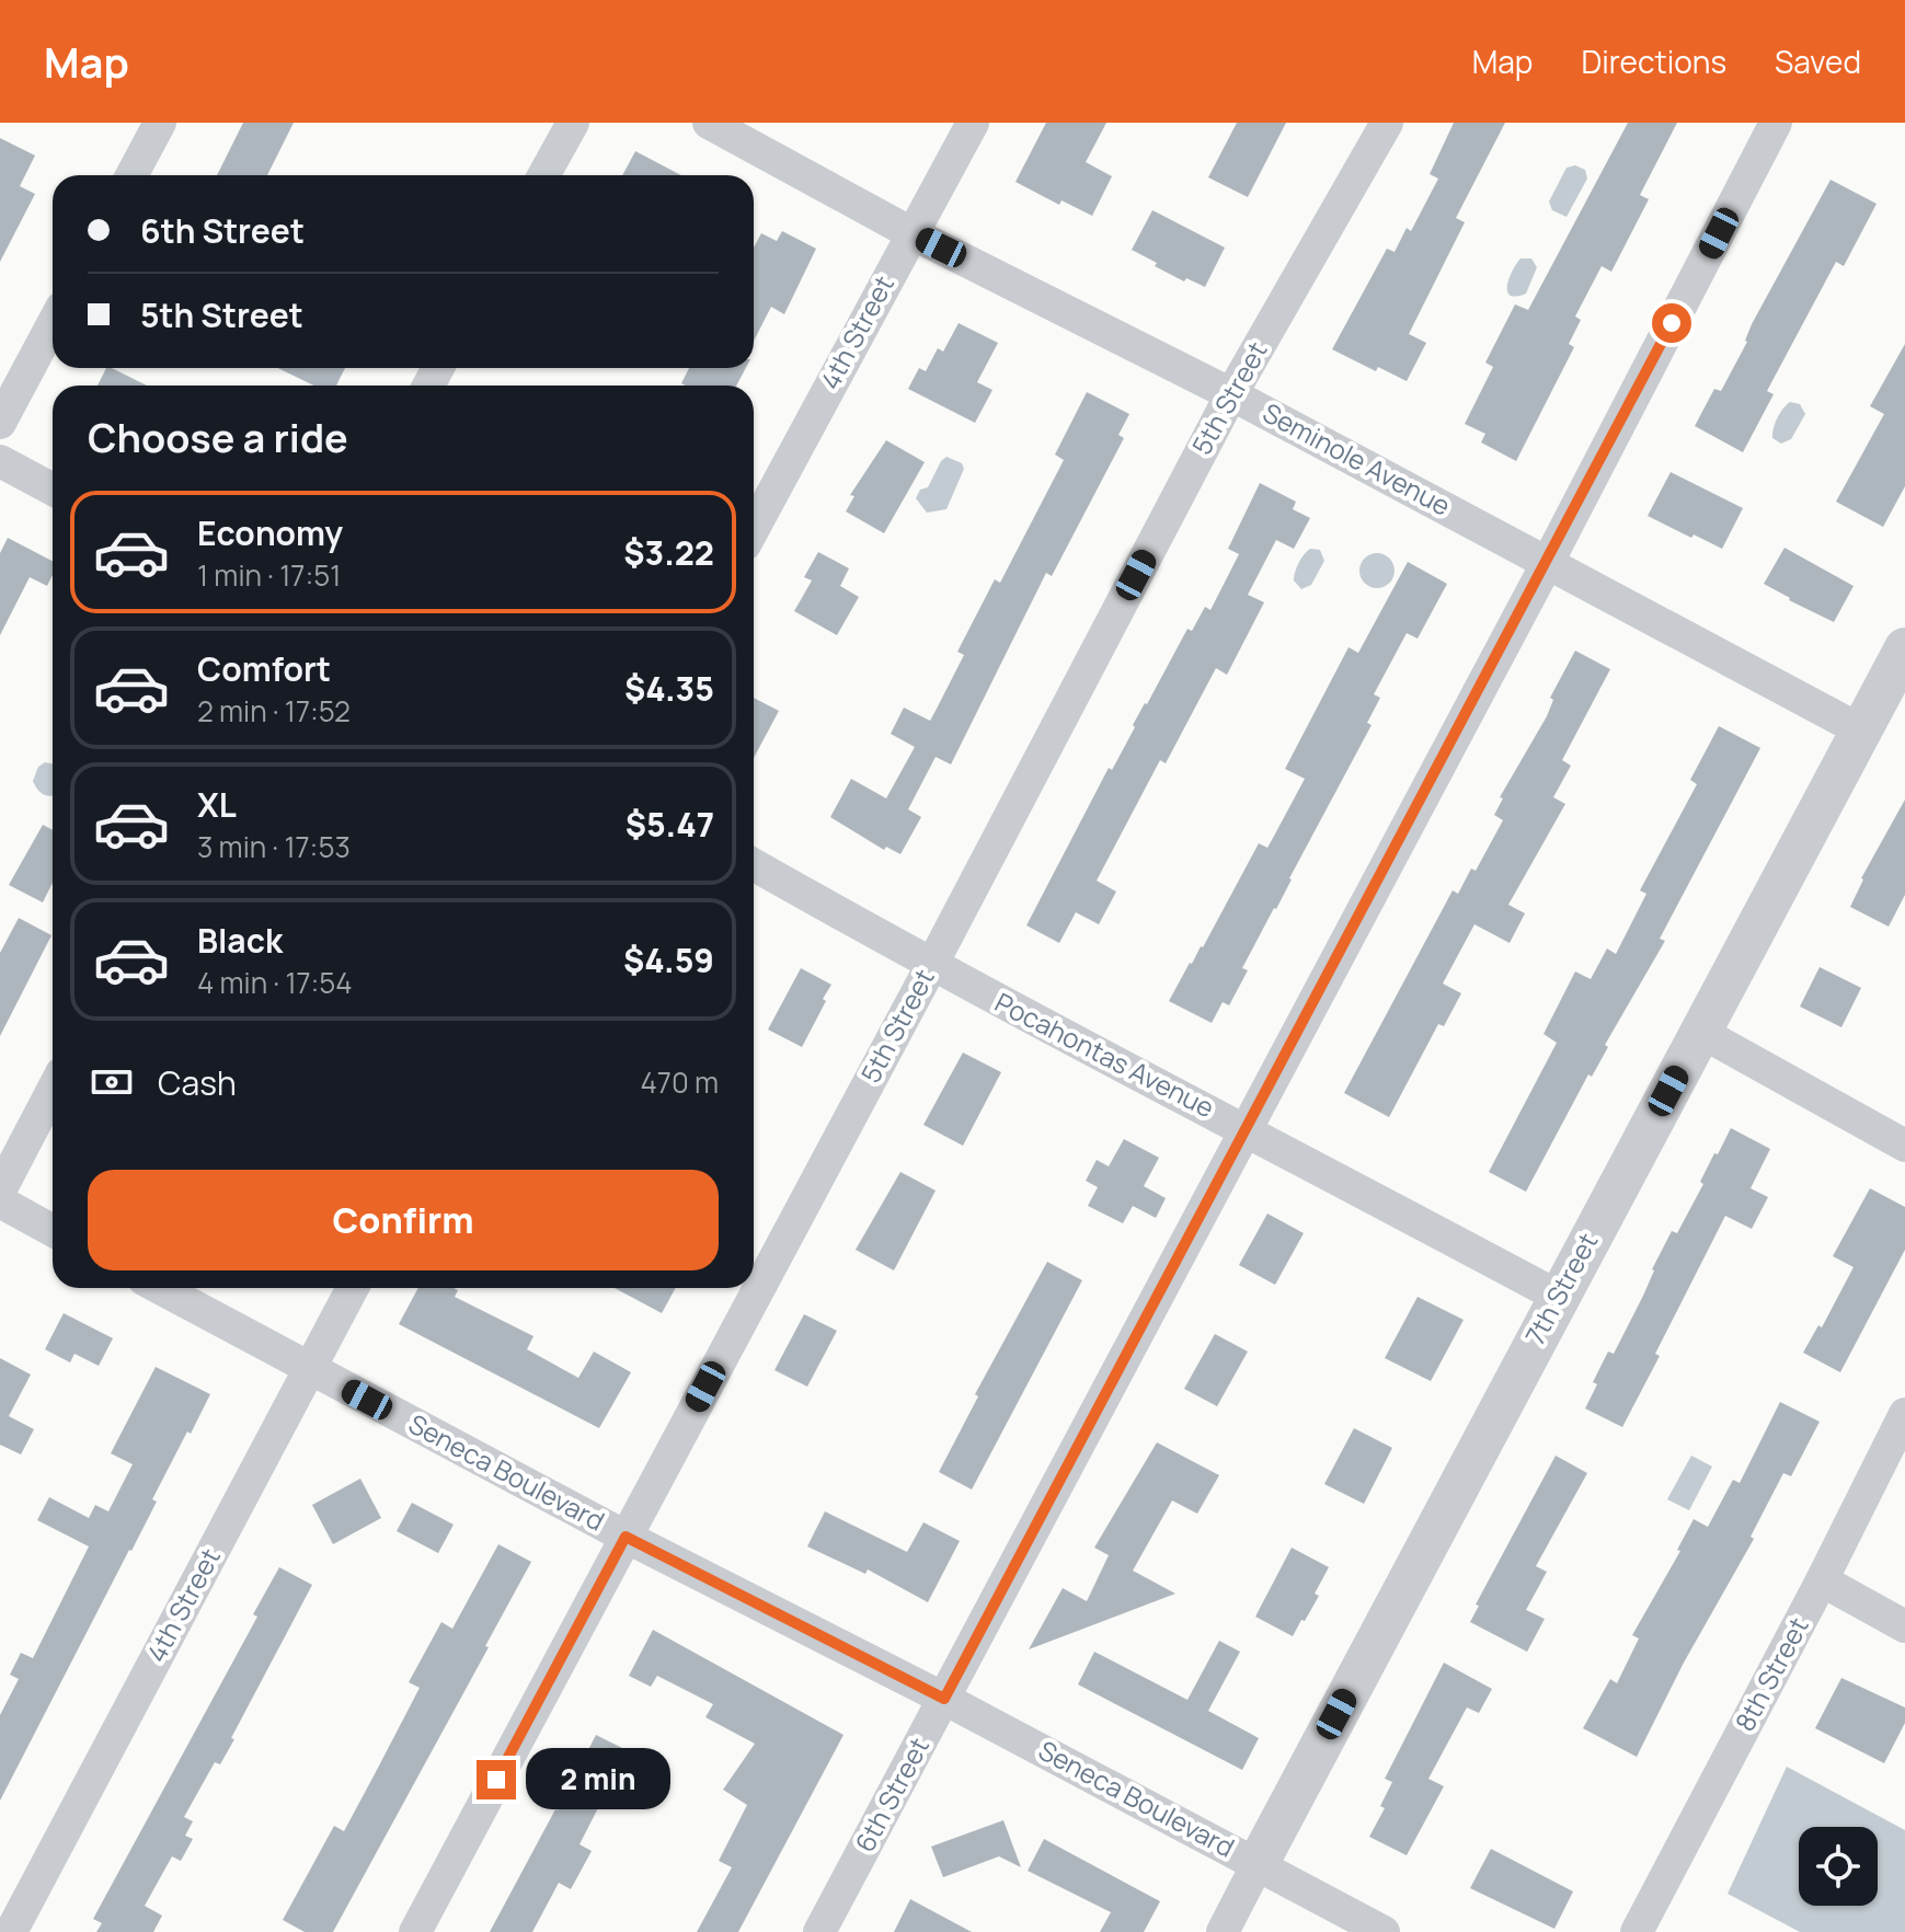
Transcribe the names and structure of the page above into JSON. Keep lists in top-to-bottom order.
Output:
{
  "streets": {
    "street": [
      "4th Street",
      "5th Street",
      "Seminole Avenue",
      "Pocahontas Avenue",
      "7th Street",
      "Seneca Boulevard",
      "8th Street",
      "6th Street"
    ]
  },
  "crossings": [
    ["4th Street", "Seminole Avenue"],
    ["4th Street", "Seneca Boulevard"],
    ["5th Street", "Seminole Avenue"],
    ["5th Street", "Pocahontas Avenue"],
    ["5th Street", "Seneca Boulevard"],
    ["Seminole Avenue", "7th Street"],
    ["Seminole Avenue", "6th Street"],
    ["Pocahontas Avenue", "7th Street"],
    ["Pocahontas Avenue", "6th Street"],
    ["7th Street", "Seneca Boulevard"],
    ["Seneca Boulevard", "6th Street"]
  ],
  "page": {
    "header": "Map",
    "nav": ["Map", "Directions", "Saved"],
    "banner": ["6th Street", "5th Street"],
    "heading": "Choose a ride",
    "list": [
      {
        "name": "Economy",
        "note": "1 min · 17:51",
        "value": "$3.22"
      },
      {
        "name": "Comfort",
        "note": "2 min · 17:52",
        "value": "$4.35"
      },
      {
        "name": "XL",
        "note": "3 min · 17:53",
        "value": "$5.47"
      },
      {
        "name": "Black",
        "note": "4 min · 17:54",
        "value": "$4.59"
      }
    ],
    "pay": ["Cash", "470 m"],
    "buttons": "Confirm",
    "bubble": "2 min"
  }
}
